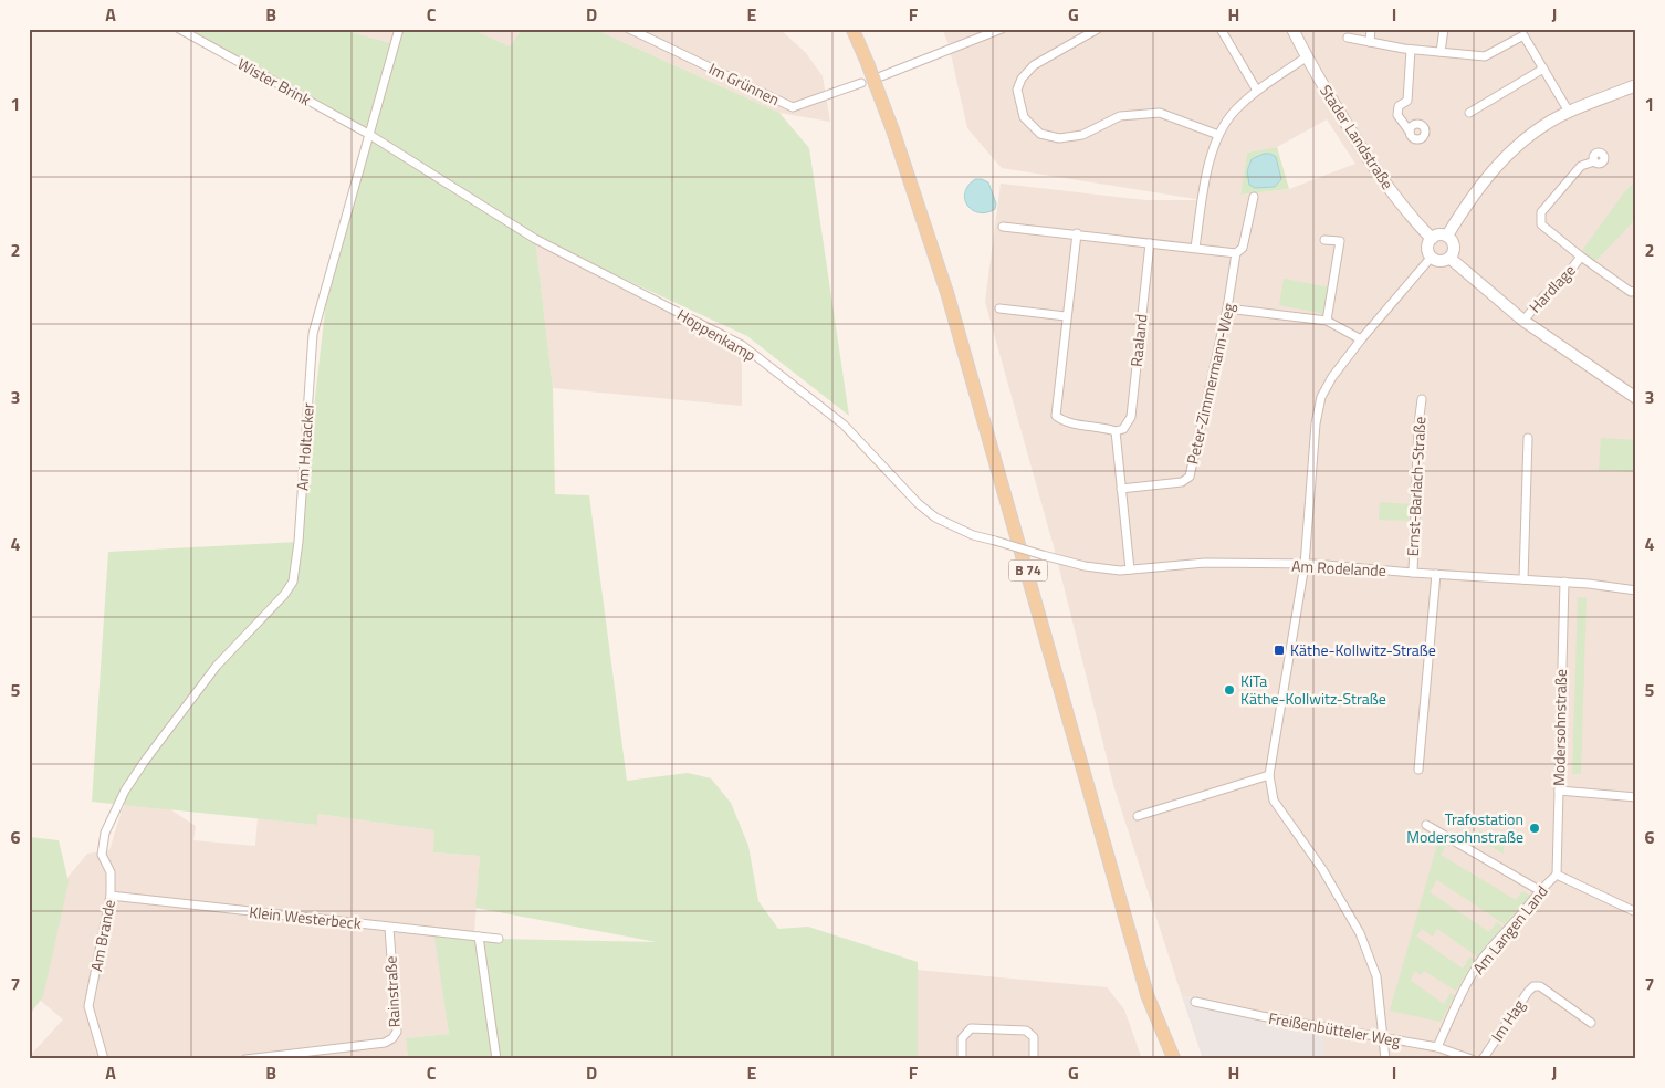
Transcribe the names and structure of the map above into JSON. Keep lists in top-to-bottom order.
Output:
{
  "streets": {
    "main road": ["B 74"],
    "street": [
      "Wister Brink",
      "Im Grünnen",
      "Stader Landstraße",
      "Hardlage",
      "Hoppenkamp",
      "Raaland",
      "Peter-Zimmermann-Weg",
      "Am Holtacker",
      "Ernst-Barlach-Straße",
      "Am Rodelande",
      "Modersohnstraße",
      "Klein Westerbeck",
      "Am Langen Land",
      "Am Brande",
      "Rainstraße",
      "Im Hag",
      "Freißenbütteler Weg"
    ]
  },
  "crossings": [
    ["Wister Brink", "Hoppenkamp"],
    ["Wister Brink", "Am Holtacker"],
    ["Hoppenkamp", "Am Holtacker"],
    ["Hoppenkamp", "Am Rodelande"],
    ["Am Holtacker", "Am Brande"],
    ["Ernst-Barlach-Straße", "Am Rodelande"],
    ["Am Rodelande", "Modersohnstraße"],
    ["Modersohnstraße", "Am Langen Land"],
    ["Klein Westerbeck", "Am Brande"],
    ["Klein Westerbeck", "Rainstraße"],
    ["Am Langen Land", "Freißenbütteler Weg"]
  ],
  "places": {
    "transit": ["Käthe-Kollwitz-Straße"],
    "other": ["KiTa Käthe-Kollwitz-Straße", "Trafostation Modersohnstraße"]
  },
  "grid": {
    "columns": [
      "A",
      "B",
      "C",
      "D",
      "E",
      "F",
      "G",
      "H",
      "I",
      "J"
    ],
    "rows": [
      "1",
      "2",
      "3",
      "4",
      "5",
      "6",
      "7"
    ]
  }
}
